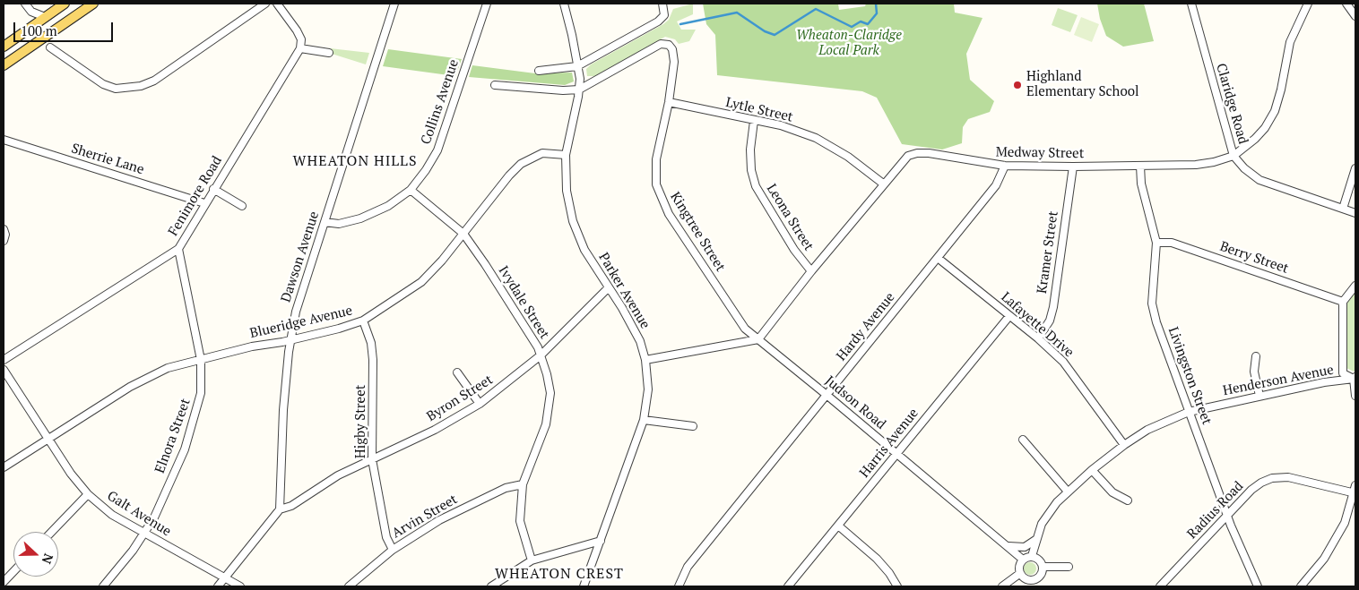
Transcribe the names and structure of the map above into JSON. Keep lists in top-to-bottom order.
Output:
{
  "streets": {
    "street": [
      "Collins Avenue",
      "Claridge Road",
      "Lytle Street",
      "Medway Street",
      "Sherrie Lane",
      "Fenimore Road",
      "Leona Street",
      "Kingtree Street",
      "Kramer Street",
      "Dawson Avenue",
      "Berry Street",
      "Parker Avenue",
      "Ivydale Street",
      "Blueridge Avenue",
      "Lafayette Drive",
      "Hardy Avenue",
      "Livingston Street",
      "Henderson Avenue",
      "Byron Street",
      "Judson Road",
      "Higby Street",
      "Elnora Street",
      "Harris Avenue",
      "Radius Road",
      "Galt Avenue",
      "Arvin Street"
    ]
  },
  "crossings": [
    ["Collins Avenue", "Dawson Avenue"],
    ["Collins Avenue", "Ivydale Street"],
    ["Claridge Road", "Medway Street"],
    ["Lytle Street", "Medway Street"],
    ["Lytle Street", "Leona Street"],
    ["Lytle Street", "Kingtree Street"],
    ["Medway Street", "Leona Street"],
    ["Medway Street", "Kingtree Street"],
    ["Medway Street", "Kramer Street"],
    ["Medway Street", "Hardy Avenue"],
    ["Medway Street", "Livingston Street"],
    ["Medway Street", "Judson Road"],
    ["Sherrie Lane", "Fenimore Road"],
    ["Fenimore Road", "Elnora Street"],
    ["Kingtree Street", "Parker Avenue"],
    ["Kingtree Street", "Judson Road"],
    ["Kramer Street", "Lafayette Drive"],
    ["Dawson Avenue", "Blueridge Avenue"],
    ["Dawson Avenue", "Byron Street"],
    ["Berry Street", "Livingston Street"],
    ["Berry Street", "Henderson Avenue"],
    ["Parker Avenue", "Blueridge Avenue"],
    ["Parker Avenue", "Byron Street"],
    ["Ivydale Street", "Blueridge Avenue"],
    ["Ivydale Street", "Byron Street"],
    ["Ivydale Street", "Arvin Street"],
    ["Blueridge Avenue", "Higby Street"],
    ["Blueridge Avenue", "Elnora Street"],
    ["Blueridge Avenue", "Galt Avenue"],
    ["Lafayette Drive", "Hardy Avenue"],
    ["Lafayette Drive", "Henderson Avenue"],
    ["Lafayette Drive", "Harris Avenue"],
    ["Hardy Avenue", "Judson Road"],
    ["Livingston Street", "Henderson Avenue"],
    ["Livingston Street", "Radius Road"],
    ["Henderson Avenue", "Judson Road"],
    ["Byron Street", "Higby Street"],
    ["Judson Road", "Harris Avenue"],
    ["Higby Street", "Arvin Street"],
    ["Elnora Street", "Galt Avenue"]
  ],
  "districts": ["WHEATON HILLS", "WHEATON CREST"],
  "parks": ["Wheaton-Claridge Local Park"],
  "places": ["Highland Elementary School"],
  "scale_bar": "100 m",
  "north": "right"
}
